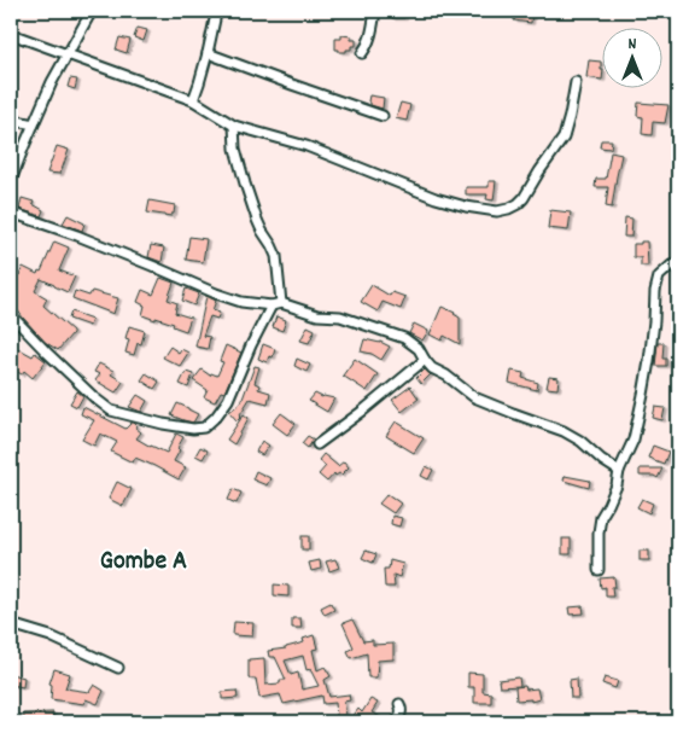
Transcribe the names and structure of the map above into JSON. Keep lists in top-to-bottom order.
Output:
{
  "districts": ["Gombe A"],
  "north": "top"
}
